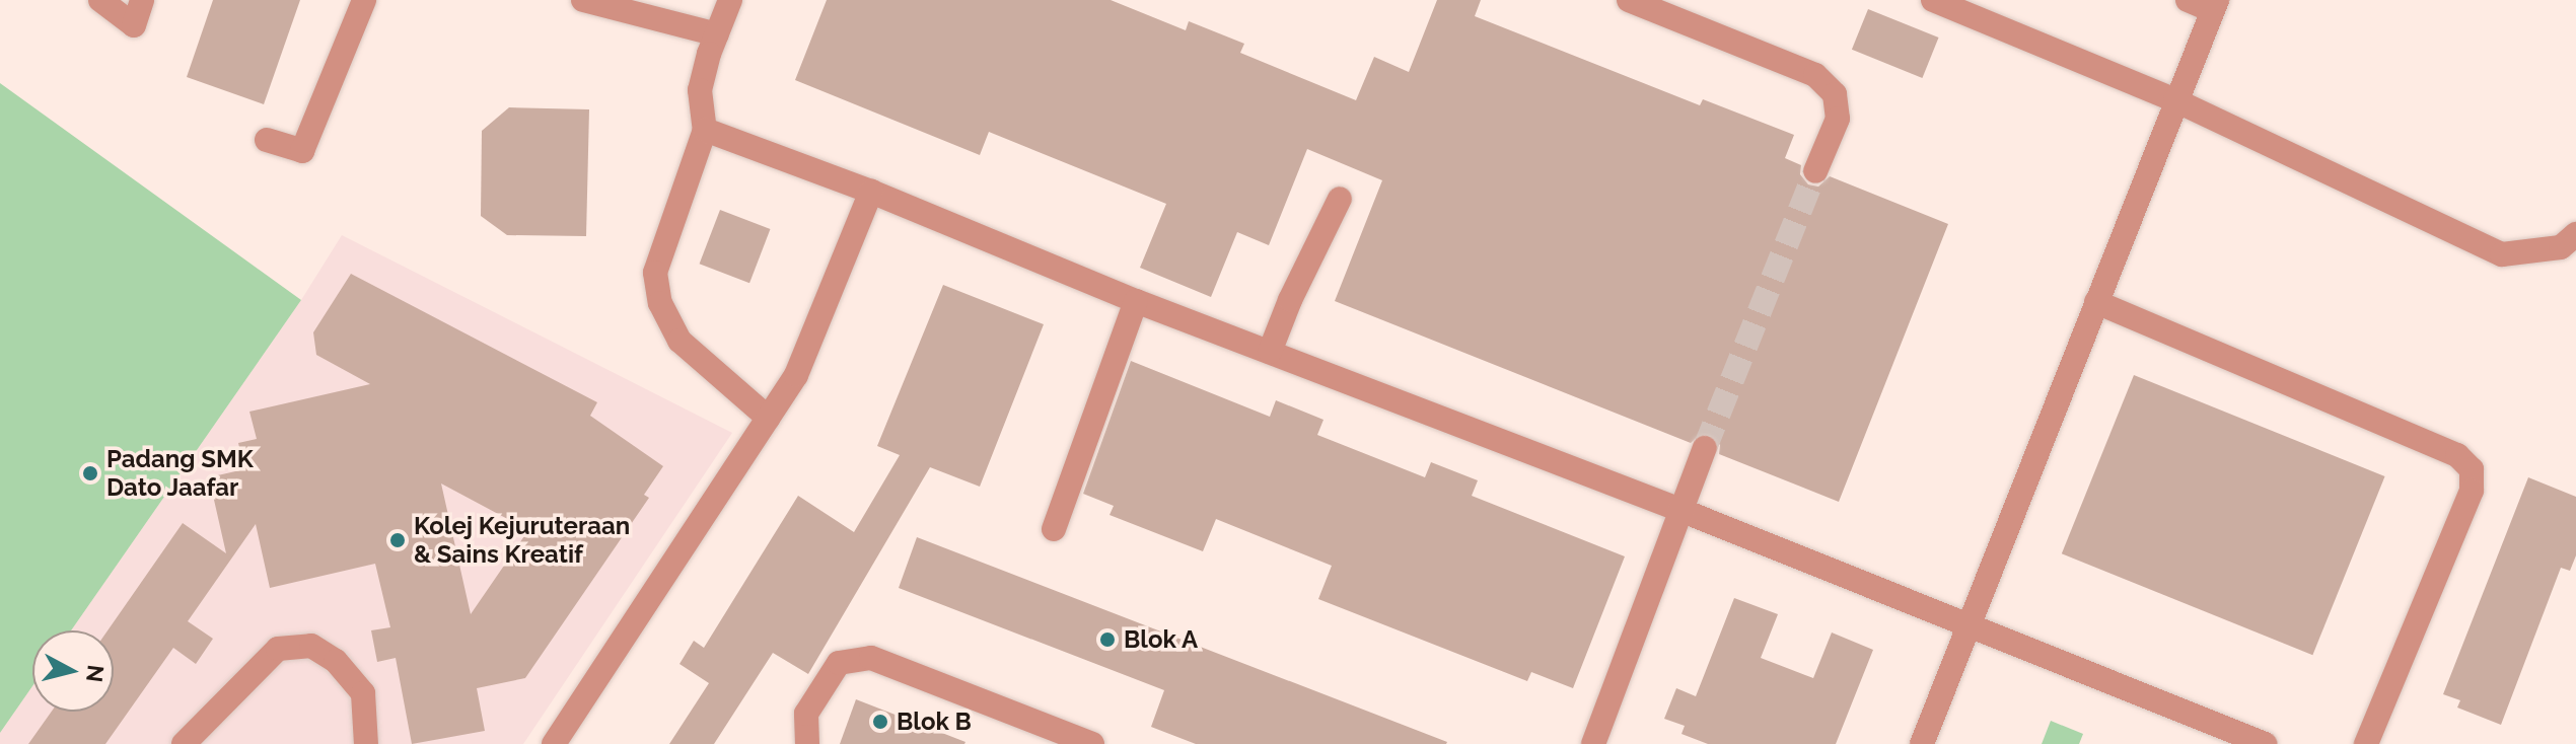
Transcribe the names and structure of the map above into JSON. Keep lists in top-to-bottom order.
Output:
{
  "places": [
    "Padang SMK Dato Jaafar",
    "Kolej Kejuruteraan & Sains Kreatif",
    "Blok A",
    "Blok B"
  ],
  "north": "right"
}
